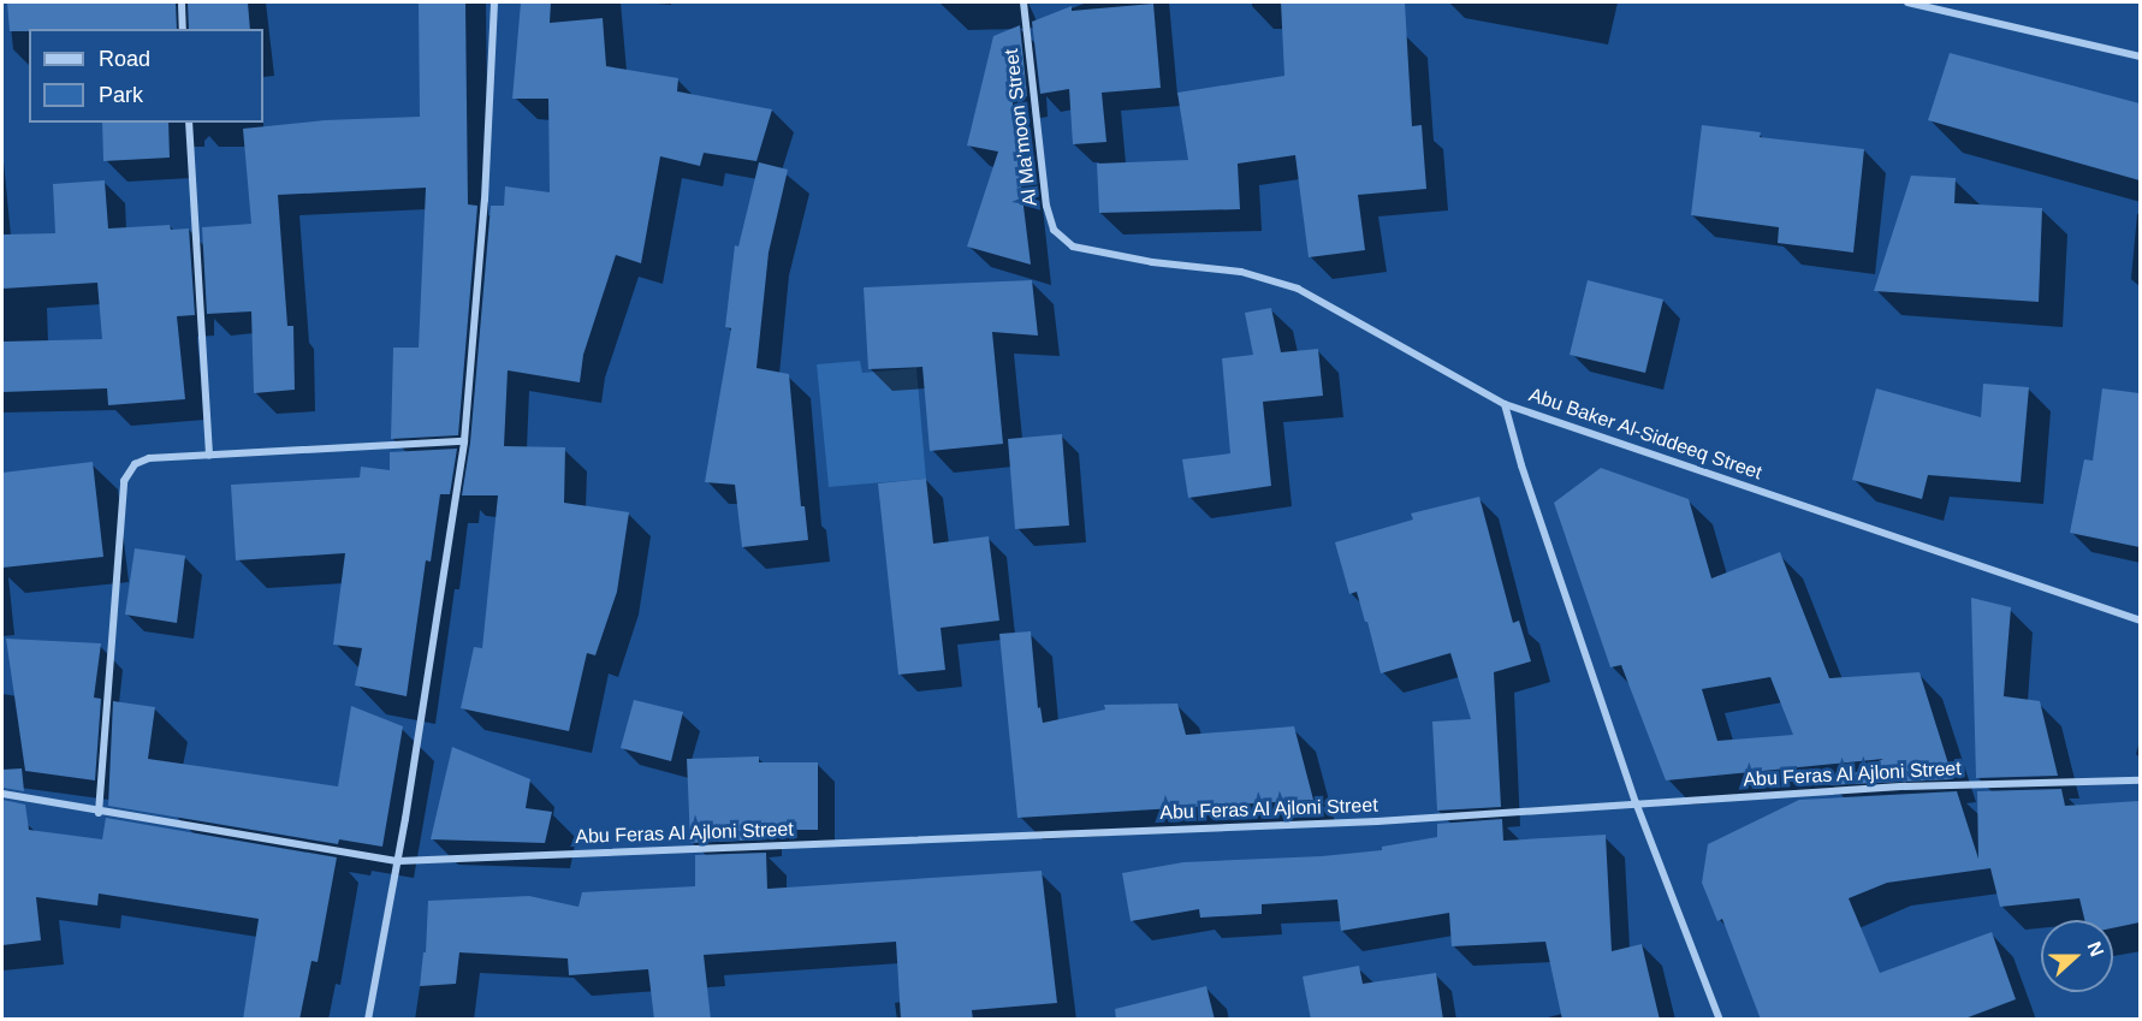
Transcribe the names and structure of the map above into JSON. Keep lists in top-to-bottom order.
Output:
{
  "streets": {
    "street": ["Al Ma’moon Street", "Abu Baker Al-Siddeeq Street", "Abu Feras Al Ajloni Street"]
  },
  "crossings": [
    ["Al Ma’moon Street", "Abu Baker Al-Siddeeq Street"]
  ],
  "legend": ["Road", "Park"],
  "north": "right"
}
